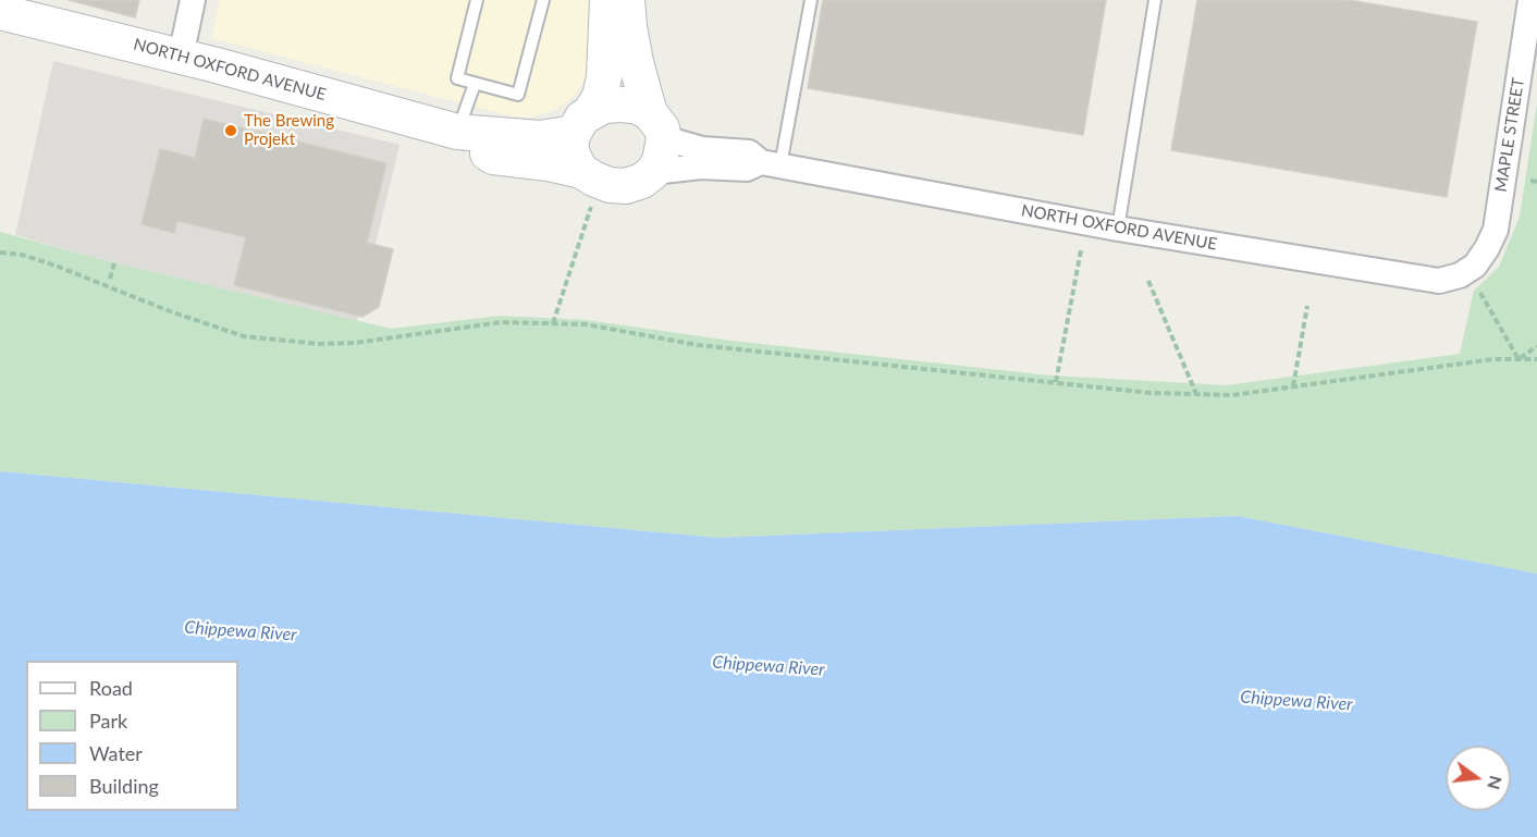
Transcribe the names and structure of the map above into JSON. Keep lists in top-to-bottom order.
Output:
{
  "streets": {
    "street": ["NORTH OXFORD AVENUE", "MAPLE STREET"]
  },
  "crossings": [
    ["NORTH OXFORD AVENUE", "MAPLE STREET"]
  ],
  "water": ["Chippewa River"],
  "places": ["The Brewing Projekt"],
  "legend": [
    "Road",
    "Park",
    "Water",
    "Building"
  ],
  "north": "right"
}
